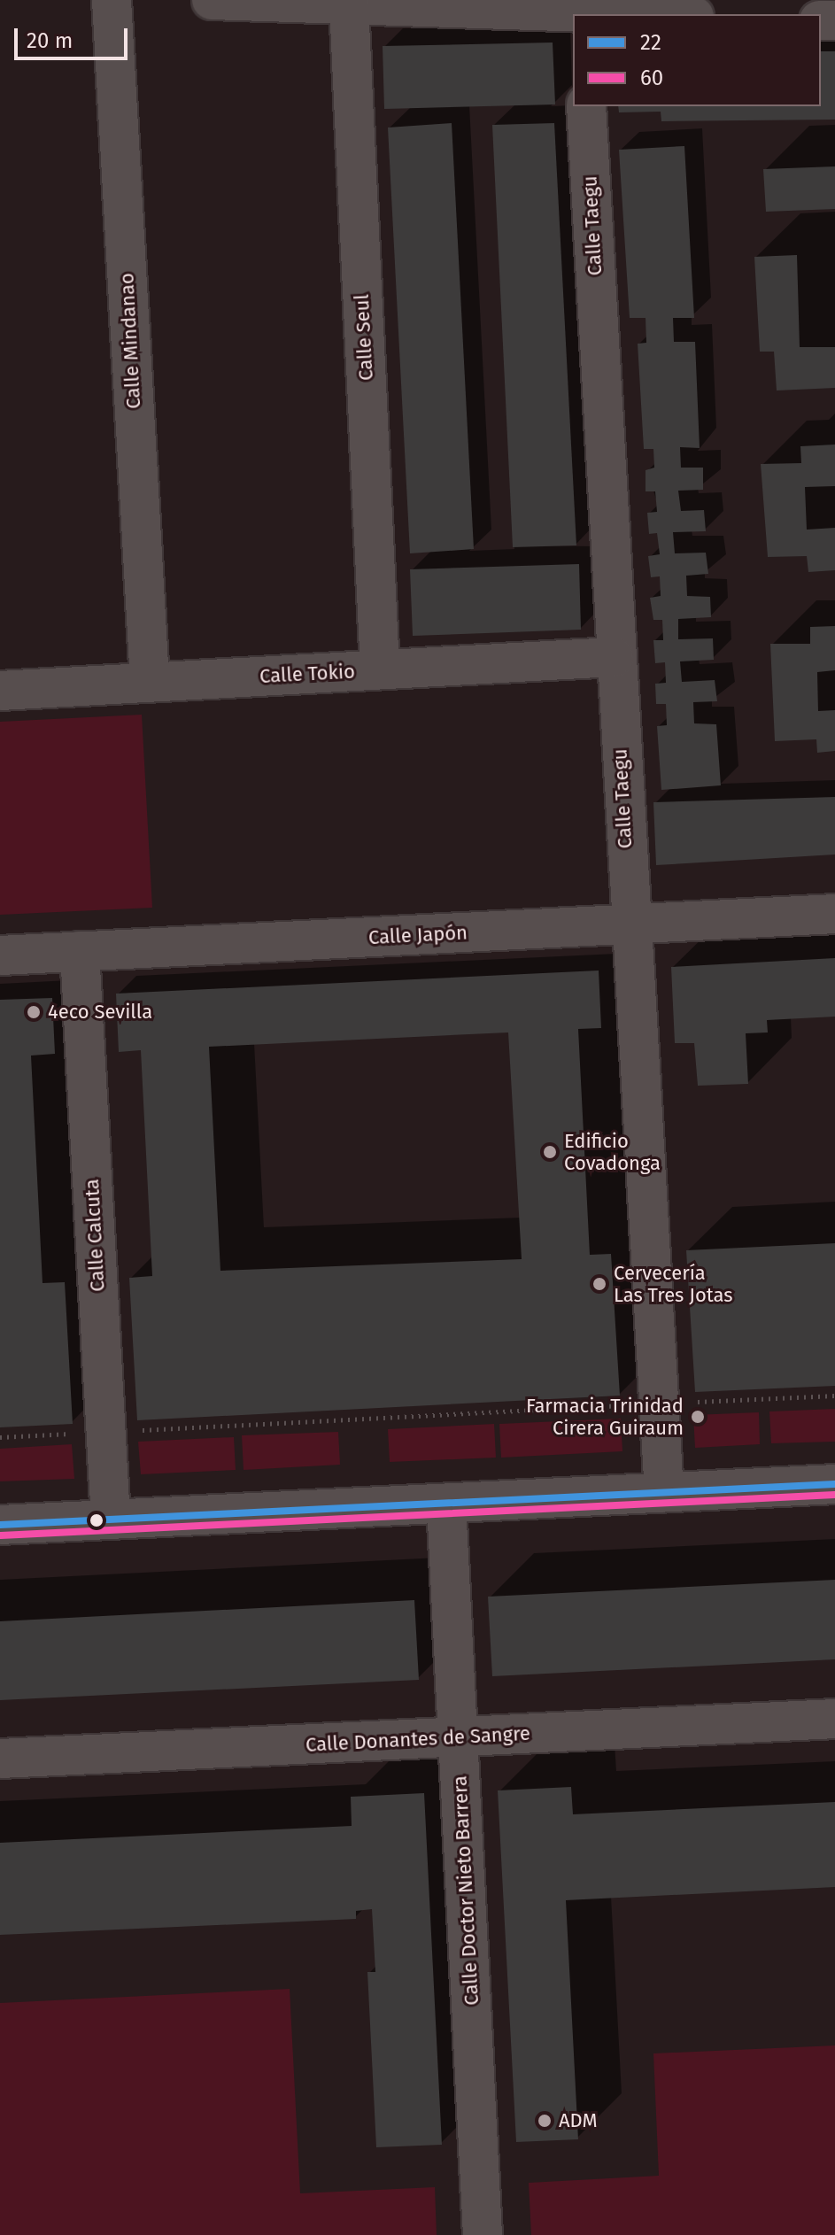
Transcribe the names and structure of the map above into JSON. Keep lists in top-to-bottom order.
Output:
{
  "streets": {
    "street": [
      "Calle Taegu",
      "Calle Seul",
      "Calle Mindanao",
      "Calle Tokio",
      "Calle Japón",
      "Calle Calcuta",
      "Calle Donantes de Sangre",
      "Calle Doctor Nieto Barrera"
    ]
  },
  "crossings": [
    ["Calle Taegu", "Calle Tokio"],
    ["Calle Taegu", "Calle Japón"],
    ["Calle Seul", "Calle Tokio"],
    ["Calle Mindanao", "Calle Tokio"],
    ["Calle Japón", "Calle Calcuta"],
    ["Calle Donantes de Sangre", "Calle Doctor Nieto Barrera"]
  ],
  "places": [
    "4eco Sevilla",
    "Edificio Covadonga",
    "Cervecería Las Tres Jotas",
    "Farmacia Trinidad Cirera Guiraum",
    "ADM"
  ],
  "lines": ["transit line 22", "transit line 60"],
  "legend": ["22", "60"],
  "scale_bar": "20 m"
}
